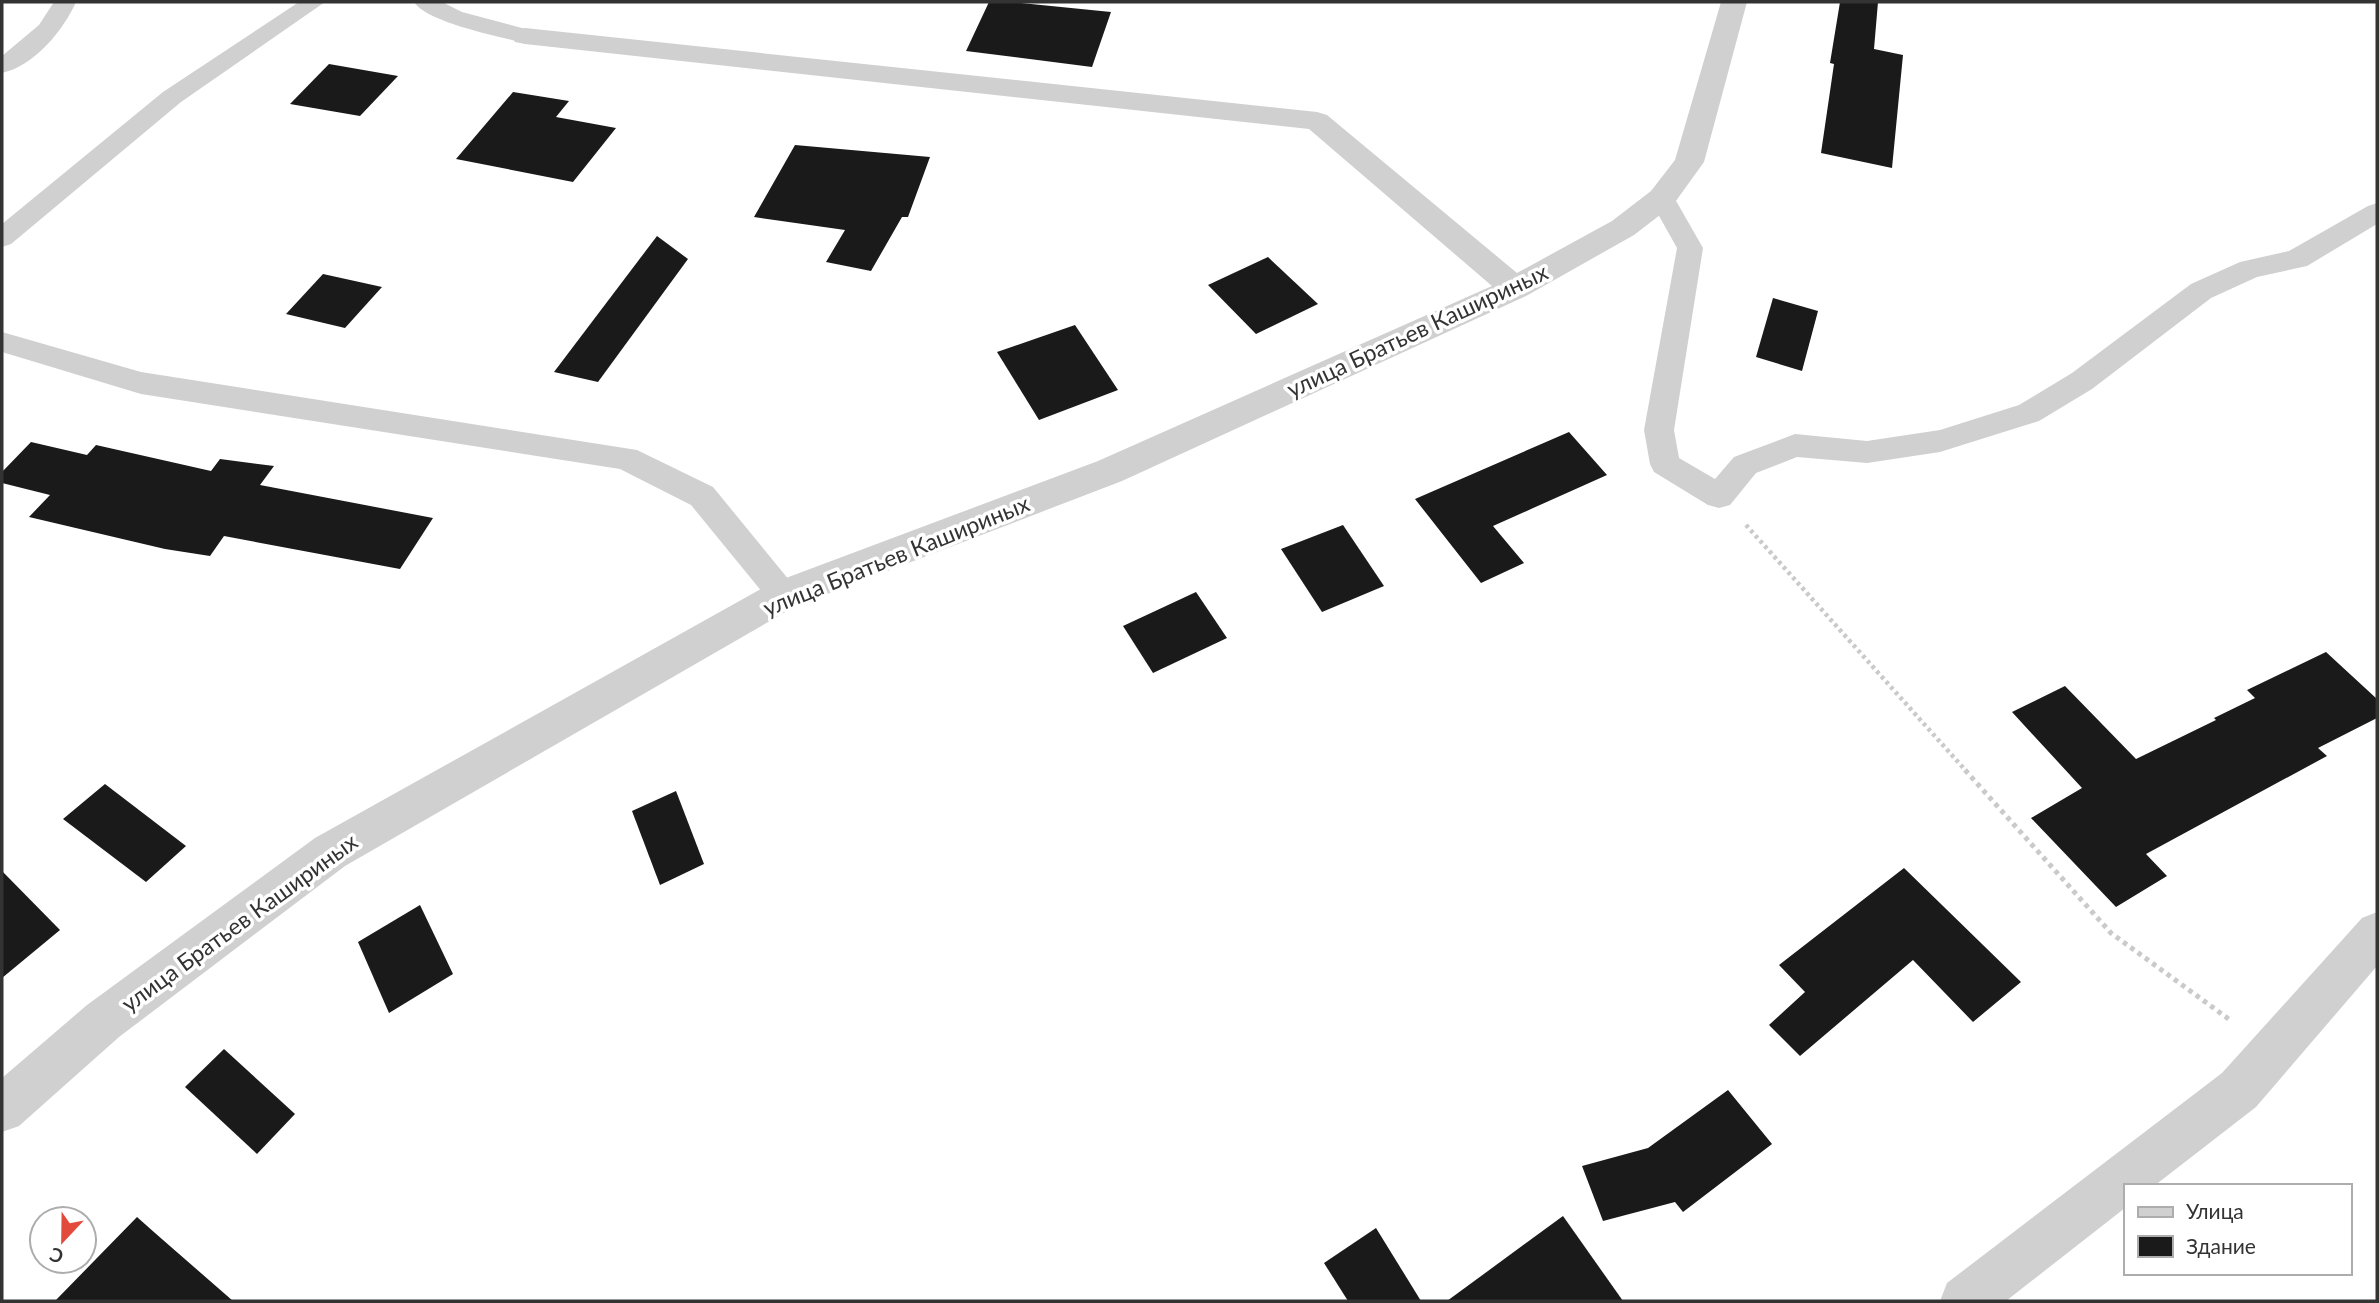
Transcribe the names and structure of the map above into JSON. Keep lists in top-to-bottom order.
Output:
{
  "streets": {
    "street": ["улица Братьев Кашириных"]
  },
  "legend": ["Улица", "Здание"],
  "north": "bottom"
}
